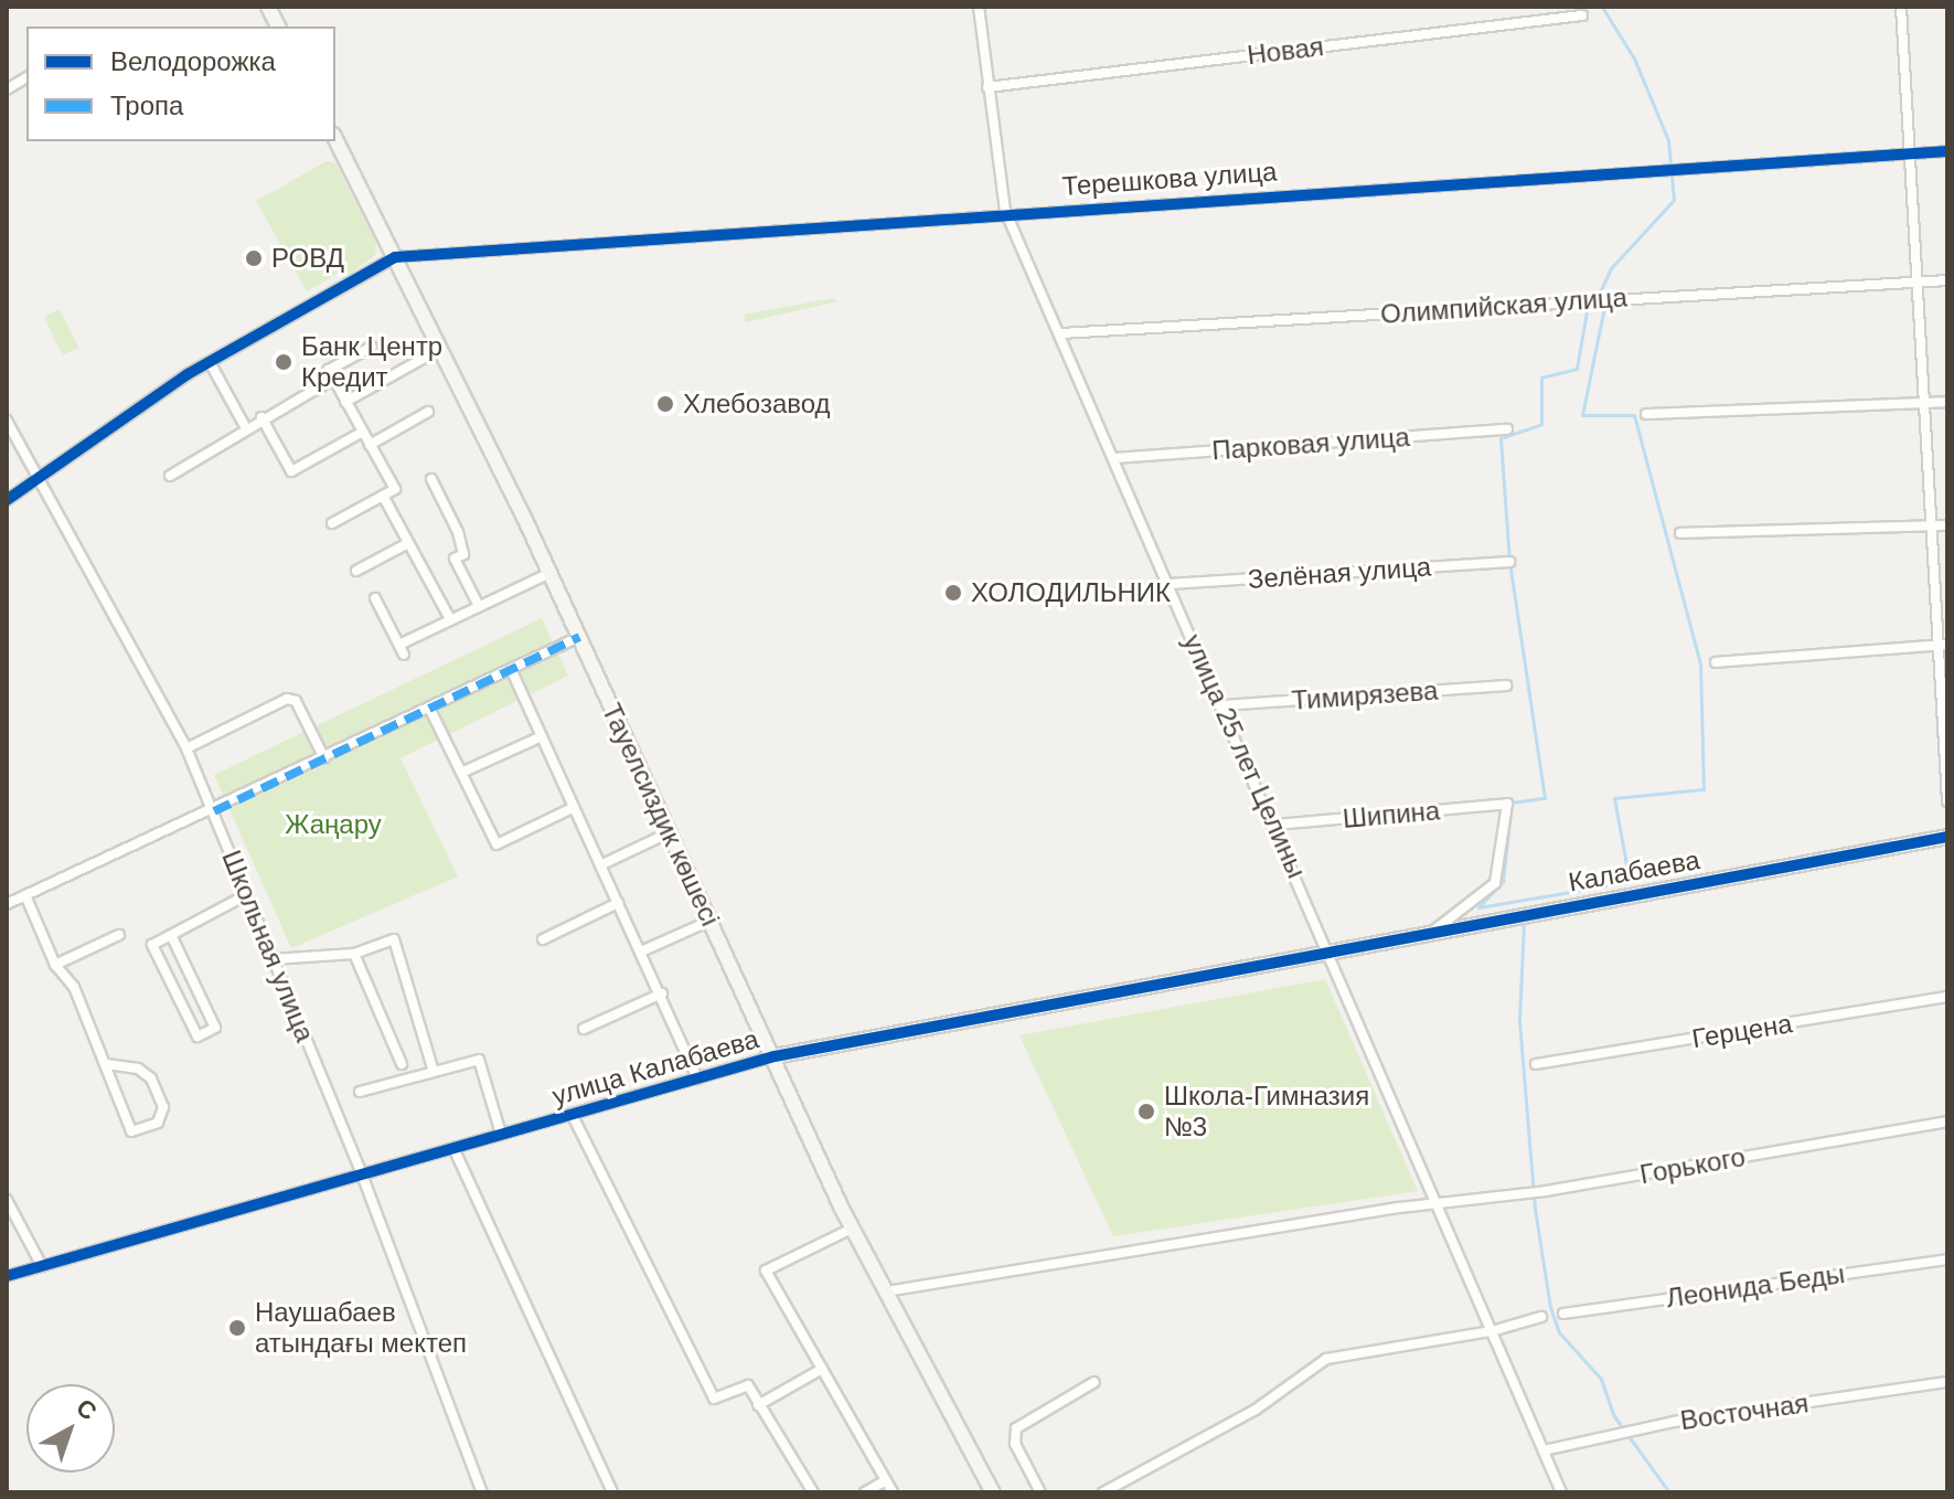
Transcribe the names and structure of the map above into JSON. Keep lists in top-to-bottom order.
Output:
{
  "streets": {
    "street": [
      "Новая",
      "Терешкова улица",
      "Олимпийская улица",
      "Парковая улица",
      "Зелёная улица",
      "Тимирязева",
      "улица 25 лет Целины",
      "Тауелсиздик көшесі",
      "Шипина",
      "Калабаева",
      "Школьная улица",
      "Герцена",
      "улица Калабаева",
      "Горького",
      "Леонида Беды",
      "Восточная"
    ]
  },
  "crossings": [
    ["Новая", "улица 25 лет Целины"],
    ["Терешкова улица", "улица 25 лет Целины"],
    ["Терешкова улица", "Тауелсиздик көшесі"],
    ["Олимпийская улица", "улица 25 лет Целины"],
    ["Парковая улица", "улица 25 лет Целины"],
    ["Зелёная улица", "улица 25 лет Целины"],
    ["Тимирязева", "улица 25 лет Целины"],
    ["улица 25 лет Целины", "Шипина"],
    ["улица 25 лет Целины", "Калабаева"],
    ["улица 25 лет Целины", "улица Калабаева"],
    ["улица 25 лет Целины", "Горького"],
    ["улица 25 лет Целины", "Восточная"],
    ["Тауелсиздик көшесі", "улица Калабаева"],
    ["Тауелсиздик көшесі", "Горького"],
    ["Шипина", "Калабаева"],
    ["Калабаева", "улица Калабаева"],
    ["Школьная улица", "улица Калабаева"]
  ],
  "parks": ["Жаңару"],
  "places": [
    "РОВД",
    "Банк Центр Кредит",
    "Хлебозавод",
    "ХОЛОДИЛЬНИК",
    "Школа-Гимназия №3",
    "Наушабаев атындағы мектеп"
  ],
  "legend": ["Велодорожка", "Тропа"],
  "north": "top right"
}
